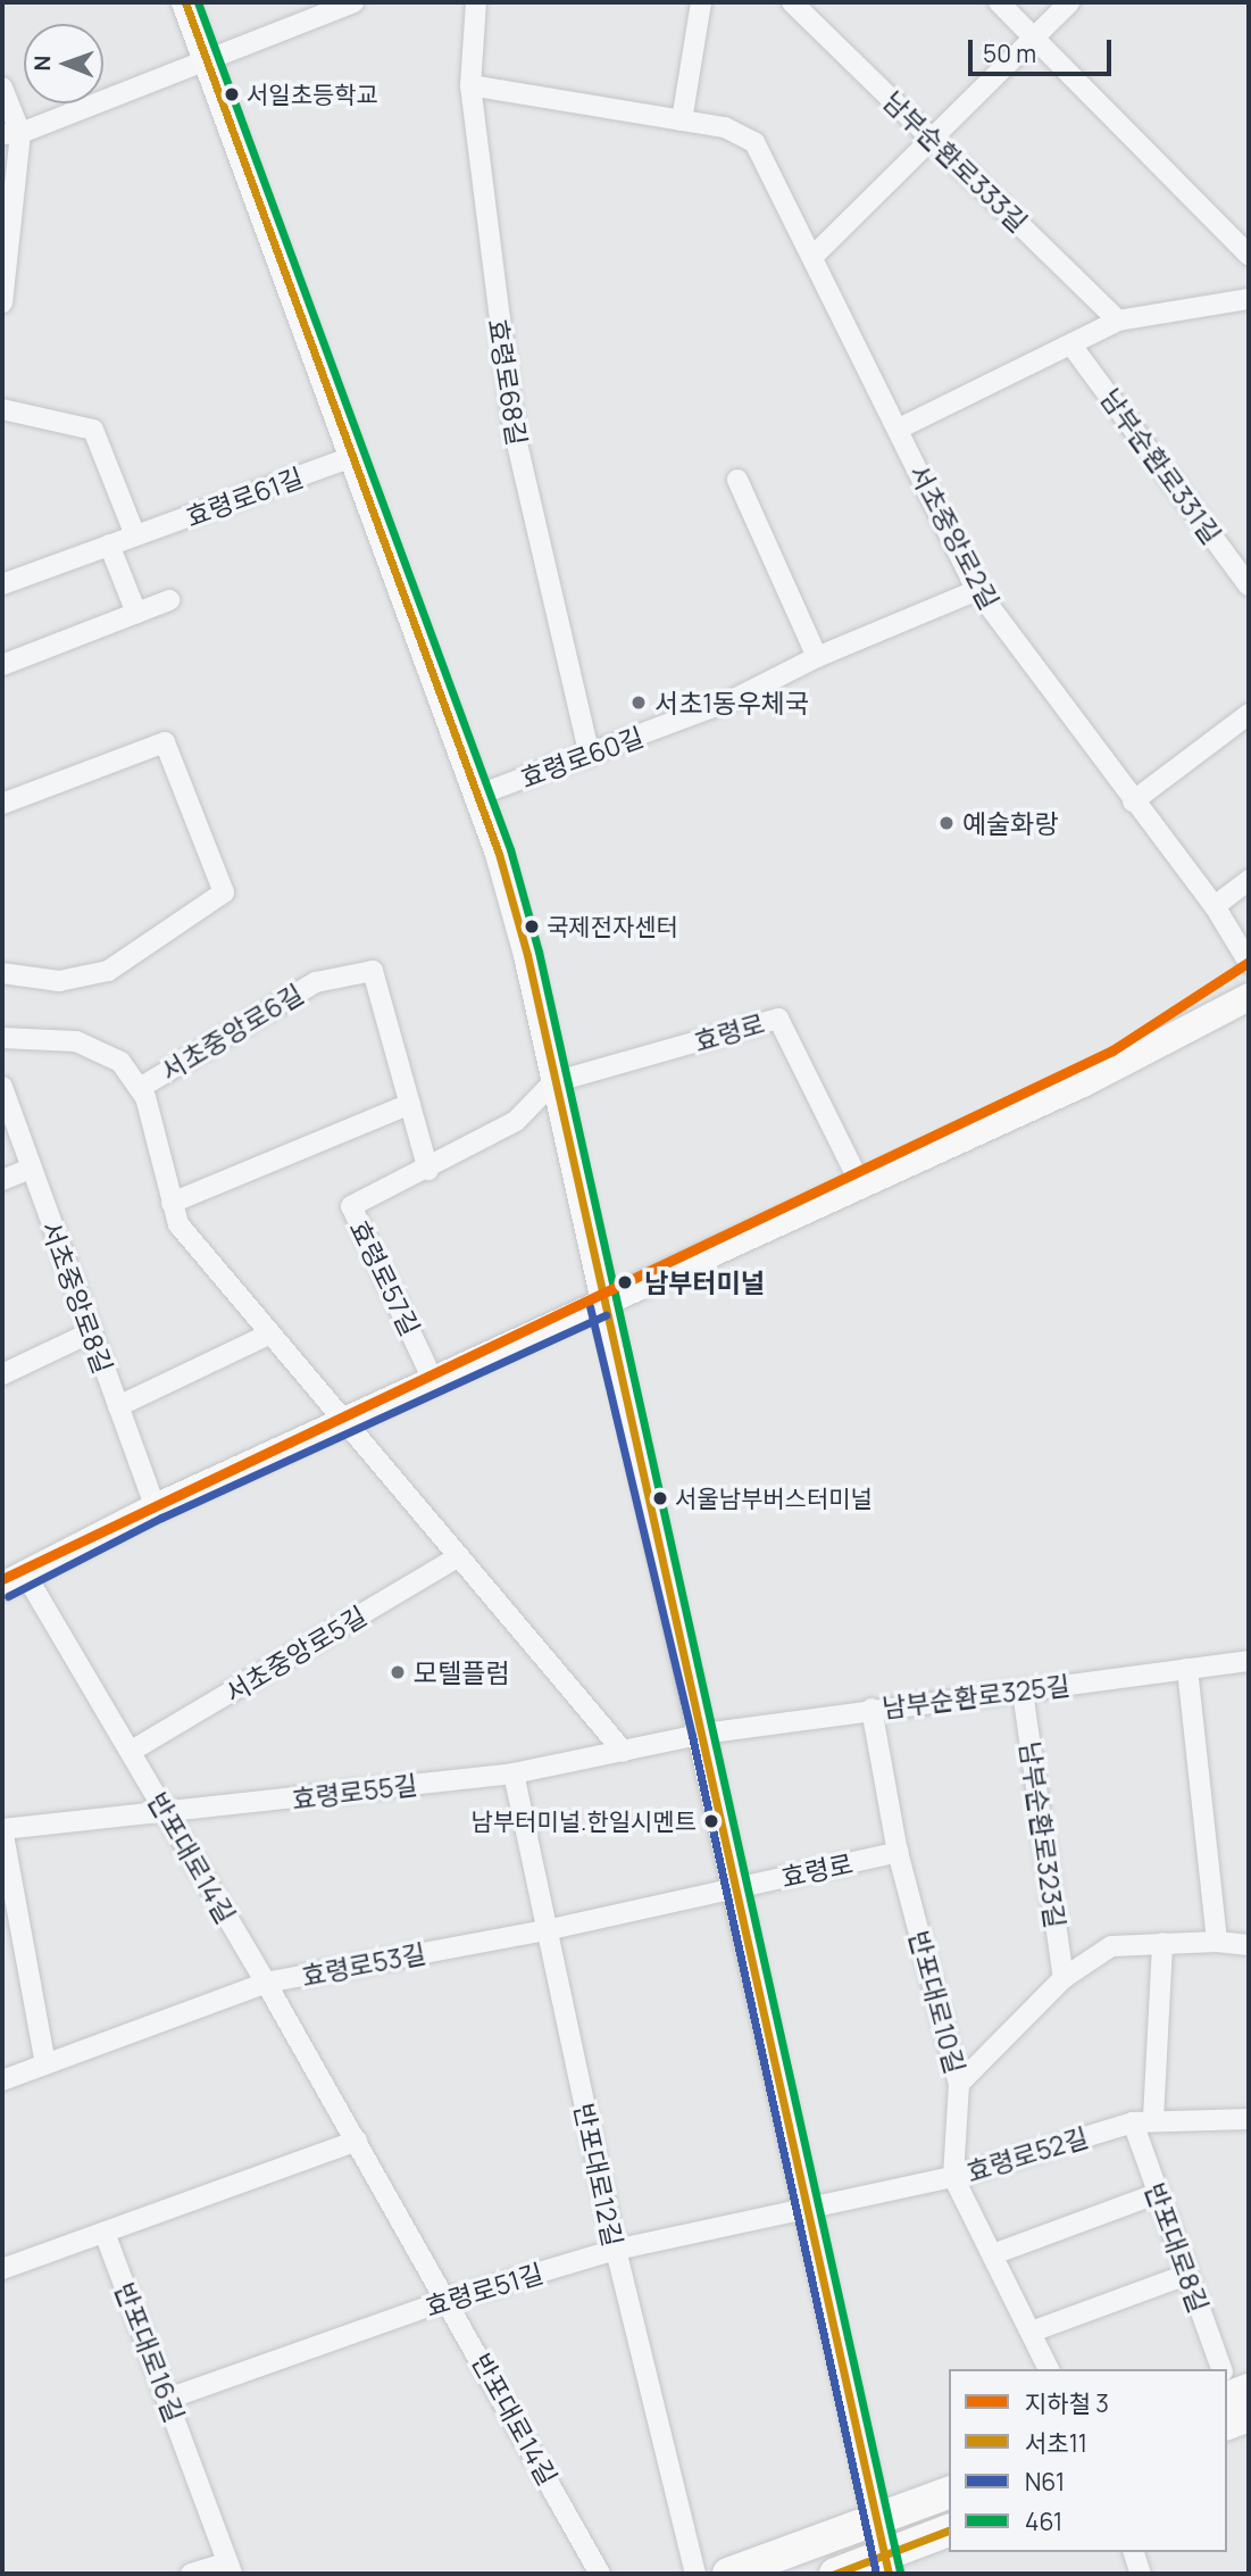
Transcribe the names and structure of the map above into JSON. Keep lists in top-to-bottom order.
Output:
{
  "streets": {
    "street": [
      "남부순환로333길",
      "효령로68길",
      "남부순환로331길",
      "효령로61길",
      "서초중앙로2길",
      "효령로60길",
      "서초중앙로6길",
      "효령로",
      "효령로57길",
      "서초중앙로8길",
      "서초중앙로5길",
      "남부순환로325길",
      "효령로55길",
      "남부순환로323길",
      "반포대로14길",
      "효령로53길",
      "반포대로10길",
      "효령로52길",
      "반포대로12길",
      "반포대로8길",
      "효령로51길",
      "반포대로16길"
    ]
  },
  "crossings": [
    ["효령로68길", "서초중앙로2길"],
    ["효령로68길", "효령로60길"],
    ["서초중앙로2길", "효령로60길"],
    ["효령로", "효령로57길"],
    ["효령로", "효령로53길"],
    ["효령로", "반포대로10길"],
    ["서초중앙로5길", "반포대로14길"],
    ["남부순환로325길", "효령로55길"],
    ["남부순환로325길", "남부순환로323길"],
    ["남부순환로325길", "반포대로10길"],
    ["효령로55길", "반포대로14길"],
    ["효령로55길", "반포대로12길"],
    ["반포대로14길", "효령로53길"],
    ["반포대로14길", "효령로51길"],
    ["효령로53길", "반포대로12길"],
    ["반포대로10길", "효령로52길"],
    ["효령로52길", "반포대로8길"],
    ["효령로52길", "효령로51길"],
    ["반포대로12길", "효령로51길"],
    ["효령로51길", "반포대로16길"]
  ],
  "places": [
    "서일초등학교",
    "서초1동우체국",
    "예술화랑",
    "국제전자센터",
    "남부터미널",
    "서울남부버스터미널",
    "모텔플럼",
    "남부터미널.한일시멘트"
  ],
  "lines": [
    "transit line 서초11",
    "transit line 461",
    "metro line 3",
    "transit line N61"
  ],
  "legend": [
    "지하철 3",
    "서초11",
    "N61",
    "461"
  ],
  "scale_bar": "50 m",
  "north": "left"
}
